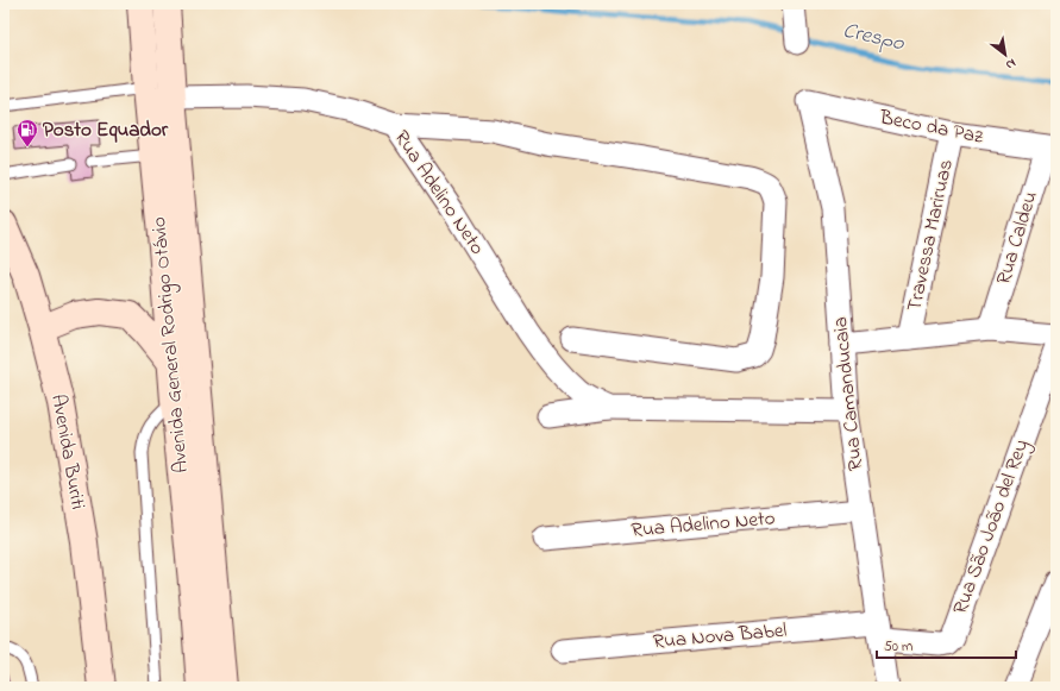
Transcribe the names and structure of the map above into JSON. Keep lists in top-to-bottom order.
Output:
{
  "streets": {
    "main road": ["Avenida General Rodrigo Otávio", "Avenida Buriti"],
    "street": [
      "Beco da Paz",
      "Rua Adelino Neto",
      "Travessa Mariruas",
      "Rua Caldeu",
      "Rua Camanducaia",
      "Rua São João del Rey",
      "Rua Nova Babel"
    ]
  },
  "crossings": [
    ["Beco da Paz", "Travessa Mariruas"],
    ["Beco da Paz", "Rua Caldeu"],
    ["Beco da Paz", "Rua Camanducaia"],
    ["Rua Adelino Neto", "Avenida General Rodrigo Otávio"],
    ["Rua Adelino Neto", "Rua Camanducaia"],
    ["Rua Camanducaia", "Rua São João del Rey"],
    ["Rua Camanducaia", "Rua Nova Babel"],
    ["Rua São João del Rey", "Rua Nova Babel"]
  ],
  "water": ["Crespo"],
  "places": {
    "fuel station": ["Posto Equador"]
  },
  "scale_bar": "50 m",
  "north": "bottom right"
}
